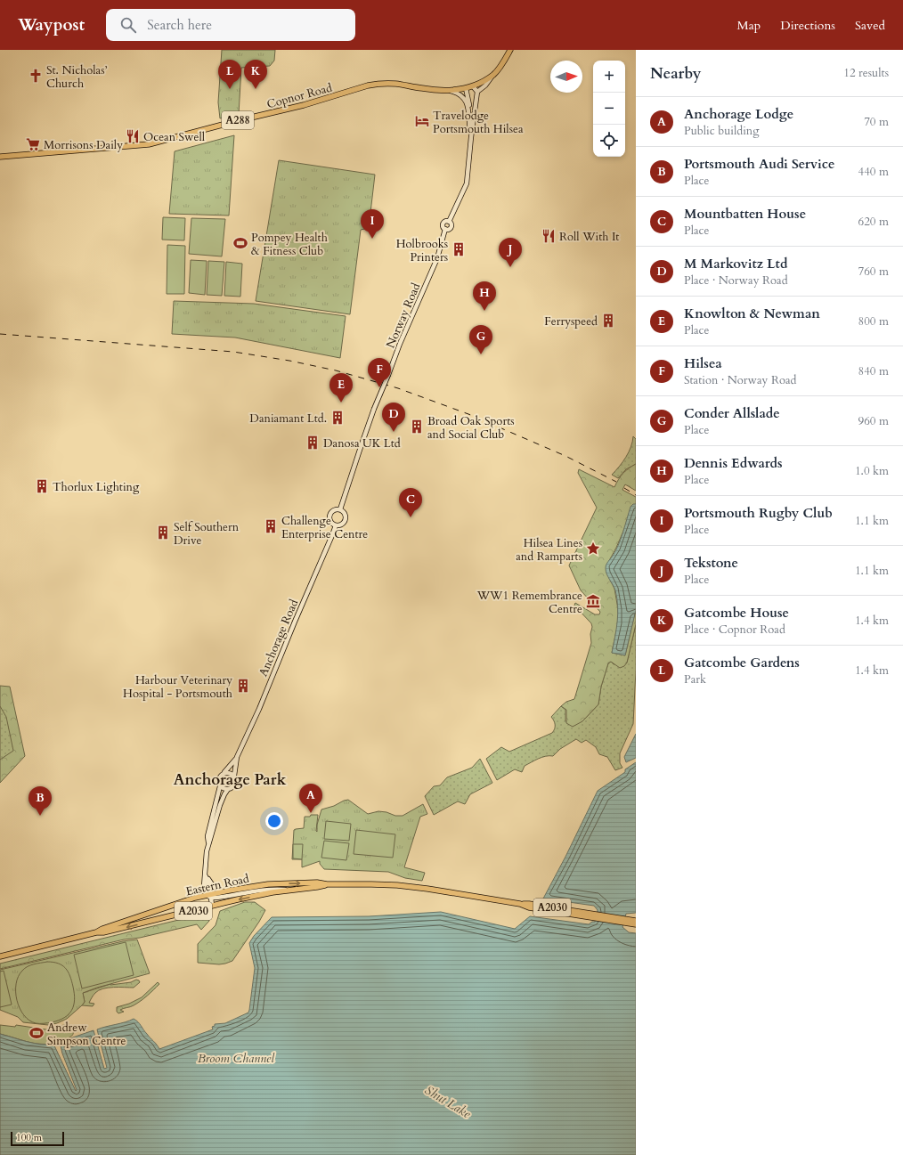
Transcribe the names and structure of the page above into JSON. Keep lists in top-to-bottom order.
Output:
{
  "streets": {
    "main road": [
      "Copnor Road",
      "A288",
      "Eastern Road",
      "A2030"
    ],
    "street": ["Norway Road", "Anchorage Road"]
  },
  "crossings": [
    ["Copnor Road", "Norway Road"],
    ["Norway Road", "Anchorage Road"]
  ],
  "districts": ["Anchorage Park"],
  "water": ["Broom Channel", "Shut Lake"],
  "places": {
    "church": ["St. Nicholas’ Church"],
    "hotel": ["Travelodge Portsmouth Hilsea"],
    "restaurant": ["Ocean Swell", "Roll With It"],
    "supermarket": ["Morrisons Daily"],
    "sports": ["Pompey Health & Fitness Club", "Andrew Simpson Centre"],
    "building": [
      "Holbrooks Printers",
      "Ferryspeed",
      "Daniamant Ltd.",
      "Broad Oak Sports and Social Club",
      "Danosa UK Ltd",
      "Thorlux Lighting",
      "Challenge Enterprise Centre",
      "Self Southern Drive",
      "Harbour Veterinary Hospital - Portsmouth"
    ],
    "place": ["Hilsea Lines and Ramparts"],
    "museum": ["WW1 Remembrance Centre"]
  },
  "scale_bar": "100 m",
  "north": "right",
  "page": {
    "header": "Waypost",
    "search": "Search here",
    "nav": ["Map", "Directions", "Saved"],
    "heading": ["Nearby", "12 results"],
    "pins": [
      "K",
      "L",
      "I",
      "J",
      "H",
      "G",
      "F",
      "E",
      "D",
      "C",
      "A",
      "B"
    ],
    "map_buttons": ["+", "−"],
    "list": [
      {
        "mark": "A",
        "name": "Anchorage Lodge",
        "note": "Public building",
        "value": "70 m"
      },
      {
        "mark": "B",
        "name": "Portsmouth Audi Service",
        "note": "Place",
        "value": "440 m"
      },
      {
        "mark": "C",
        "name": "Mountbatten House",
        "note": "Place",
        "value": "620 m"
      },
      {
        "mark": "D",
        "name": "M Markovitz Ltd",
        "note": "Place · Norway Road",
        "value": "760 m"
      },
      {
        "mark": "E",
        "name": "Knowlton & Newman",
        "note": "Place",
        "value": "800 m"
      },
      {
        "mark": "F",
        "name": "Hilsea",
        "note": "Station · Norway Road",
        "value": "840 m"
      },
      {
        "mark": "G",
        "name": "Conder Allslade",
        "note": "Place",
        "value": "960 m"
      },
      {
        "mark": "H",
        "name": "Dennis Edwards",
        "note": "Place",
        "value": "1.0 km"
      },
      {
        "mark": "I",
        "name": "Portsmouth Rugby Club",
        "note": "Place",
        "value": "1.1 km"
      },
      {
        "mark": "J",
        "name": "Tekstone",
        "note": "Place",
        "value": "1.1 km"
      },
      {
        "mark": "K",
        "name": "Gatcombe House",
        "note": "Place · Copnor Road",
        "value": "1.4 km"
      },
      {
        "mark": "L",
        "name": "Gatcombe Gardens",
        "note": "Park",
        "value": "1.4 km"
      }
    ],
    "scale": "100 m"
  }
}
